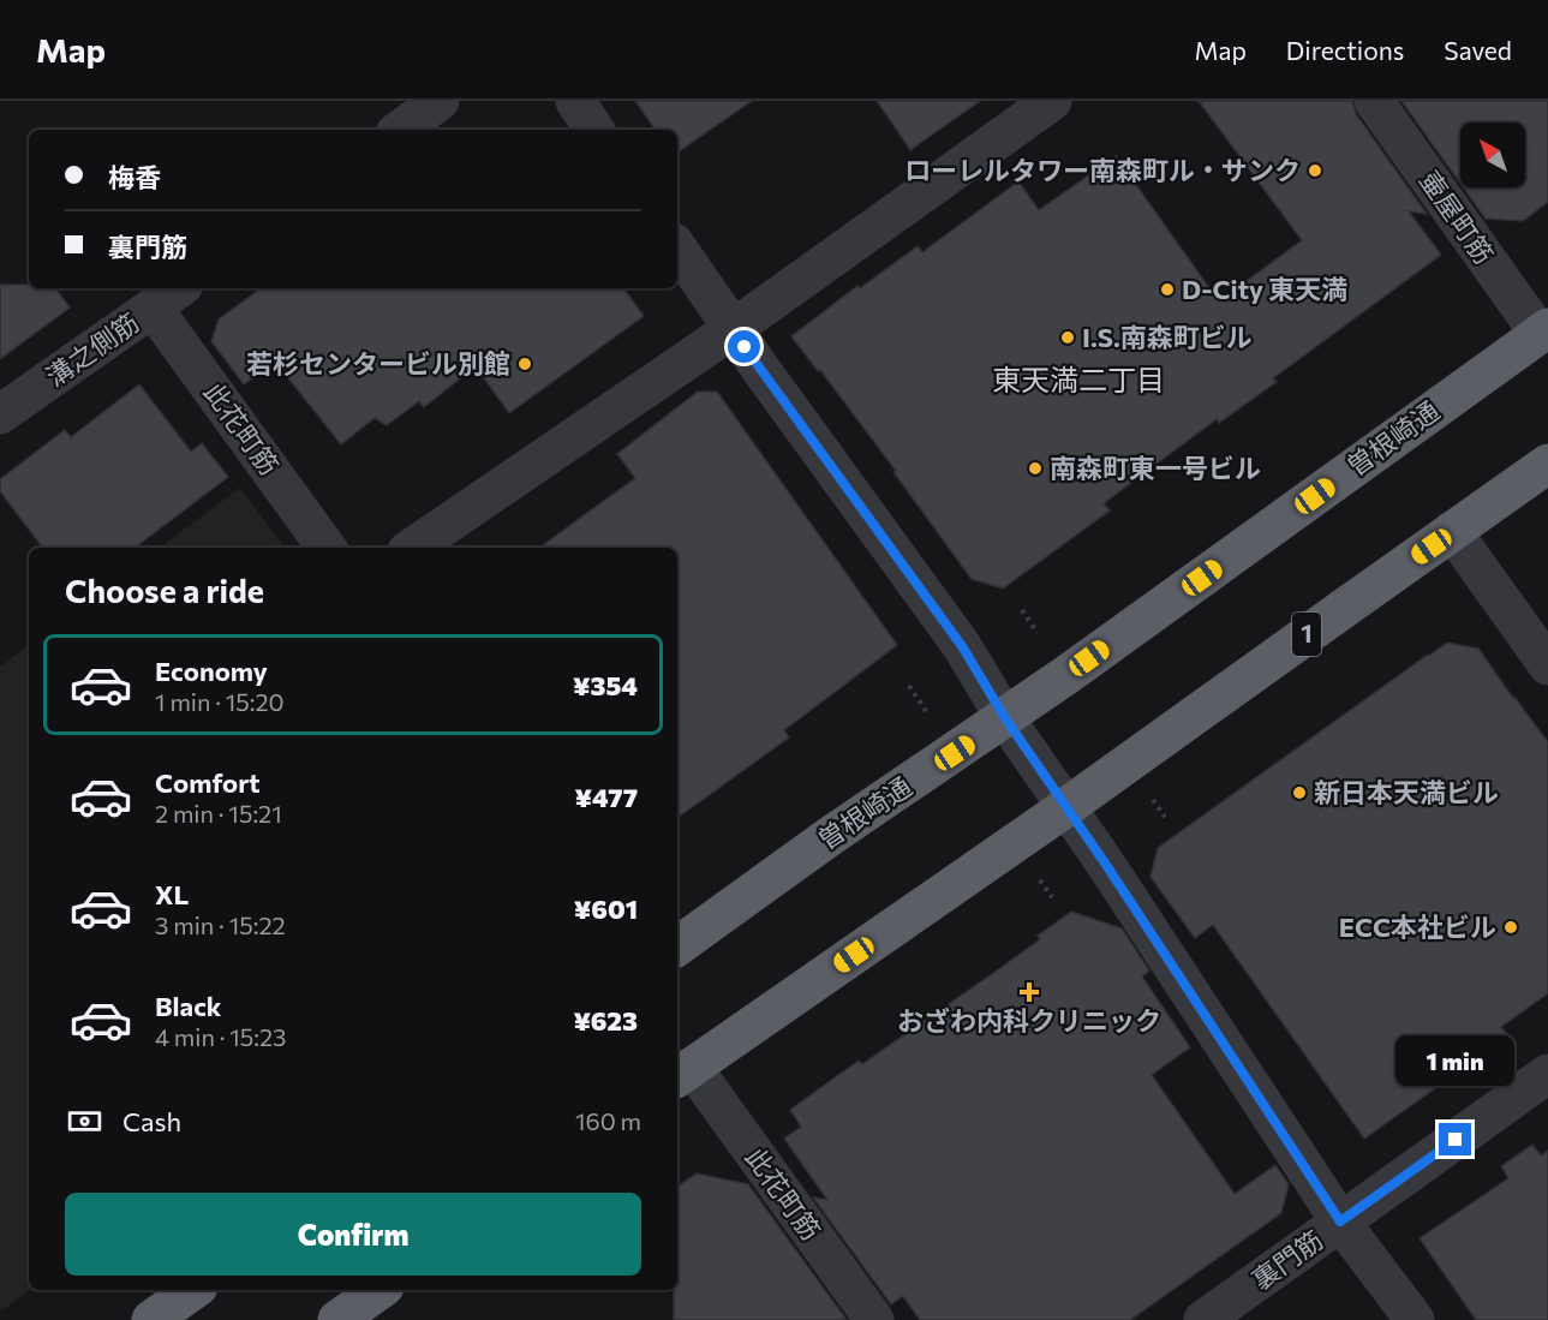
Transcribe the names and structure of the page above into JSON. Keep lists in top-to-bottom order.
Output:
{
  "streets": {
    "highway": ["曽根崎通", "1"],
    "street": [
      "壷屋町筋",
      "溝之側筋",
      "此花町筋",
      "裏門筋"
    ]
  },
  "crossings": [
    ["壷屋町筋", "曽根崎通"],
    ["溝之側筋", "此花町筋"],
    ["此花町筋", "1"]
  ],
  "districts": ["東天満二丁目"],
  "places": {
    "other": [
      "ローレルタワー南森町ル・サンク",
      "D-City 東天満",
      "I.S.南森町ビル",
      "若杉センタービル別館",
      "南森町東一号ビル",
      "新日本天満ビル",
      "ECC本社ビル"
    ],
    "health": ["おざわ内科クリニック"]
  },
  "north": "top left",
  "page": {
    "header": "Map",
    "nav": ["Map", "Directions", "Saved"],
    "banner": ["梅香", "裏門筋"],
    "heading": "Choose a ride",
    "list": [
      {
        "name": "Economy",
        "note": "1 min · 15:20",
        "value": "¥354"
      },
      {
        "name": "Comfort",
        "note": "2 min · 15:21",
        "value": "¥477"
      },
      {
        "name": "XL",
        "note": "3 min · 15:22",
        "value": "¥601"
      },
      {
        "name": "Black",
        "note": "4 min · 15:23",
        "value": "¥623"
      }
    ],
    "bubble": "1 min",
    "pay": ["Cash", "160 m"],
    "buttons": "Confirm"
  }
}
